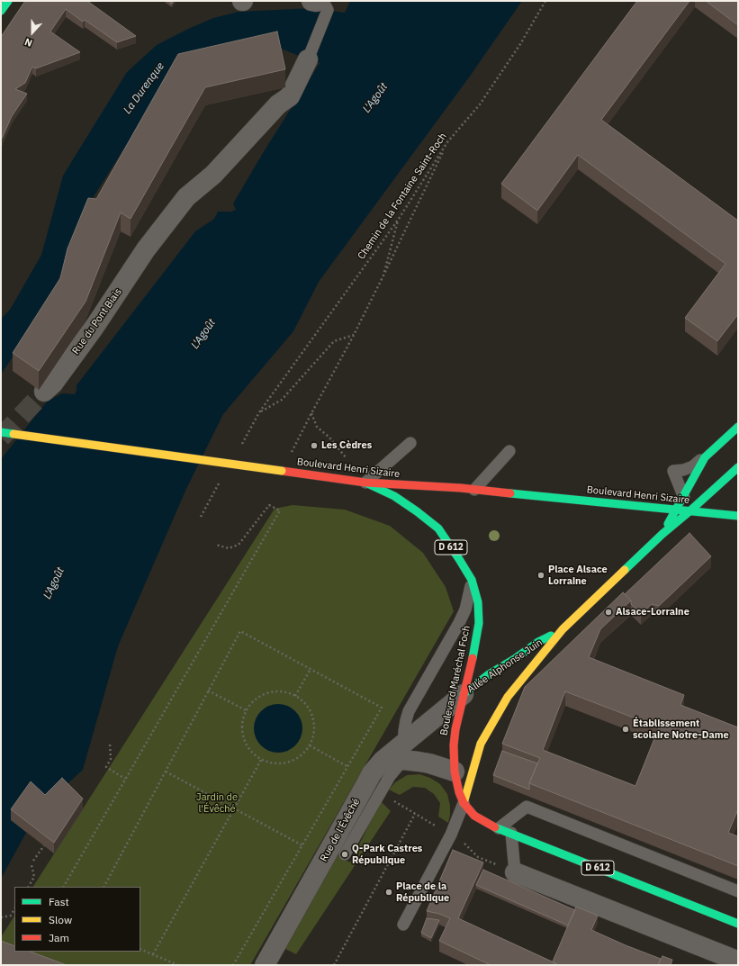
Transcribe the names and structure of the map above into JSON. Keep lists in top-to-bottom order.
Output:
{
  "streets": {
    "main road": [
      "Boulevard Henri Sizaire",
      "D 612",
      "Allée Alphonse Juin",
      "Boulevard Maréchal Foch"
    ],
    "street": ["Rue du Pont Biais", "Rue de l'Évêché"],
    "path": ["Chemin de la Fontaine Saint-Roch"]
  },
  "crossings": [
    ["Boulevard Henri Sizaire", "Allée Alphonse Juin"],
    ["Boulevard Henri Sizaire", "Boulevard Maréchal Foch"],
    ["Allée Alphonse Juin", "Boulevard Maréchal Foch"],
    ["Allée Alphonse Juin", "Rue de l'Évêché"],
    ["Boulevard Maréchal Foch", "Rue de l'Évêché"]
  ],
  "water": ["La Durenque", "L'Agoût"],
  "parks": ["Jardin de l'Évêché"],
  "places": [
    "Les Cèdres",
    "Place Alsace Lorraine",
    "Alsace-Lorraine",
    "Établissement scolaire Notre-Dame",
    "Q-Park Castres République",
    "Place de la République"
  ],
  "legend": ["Fast", "Slow", "Jam"],
  "north": "bottom"
}
